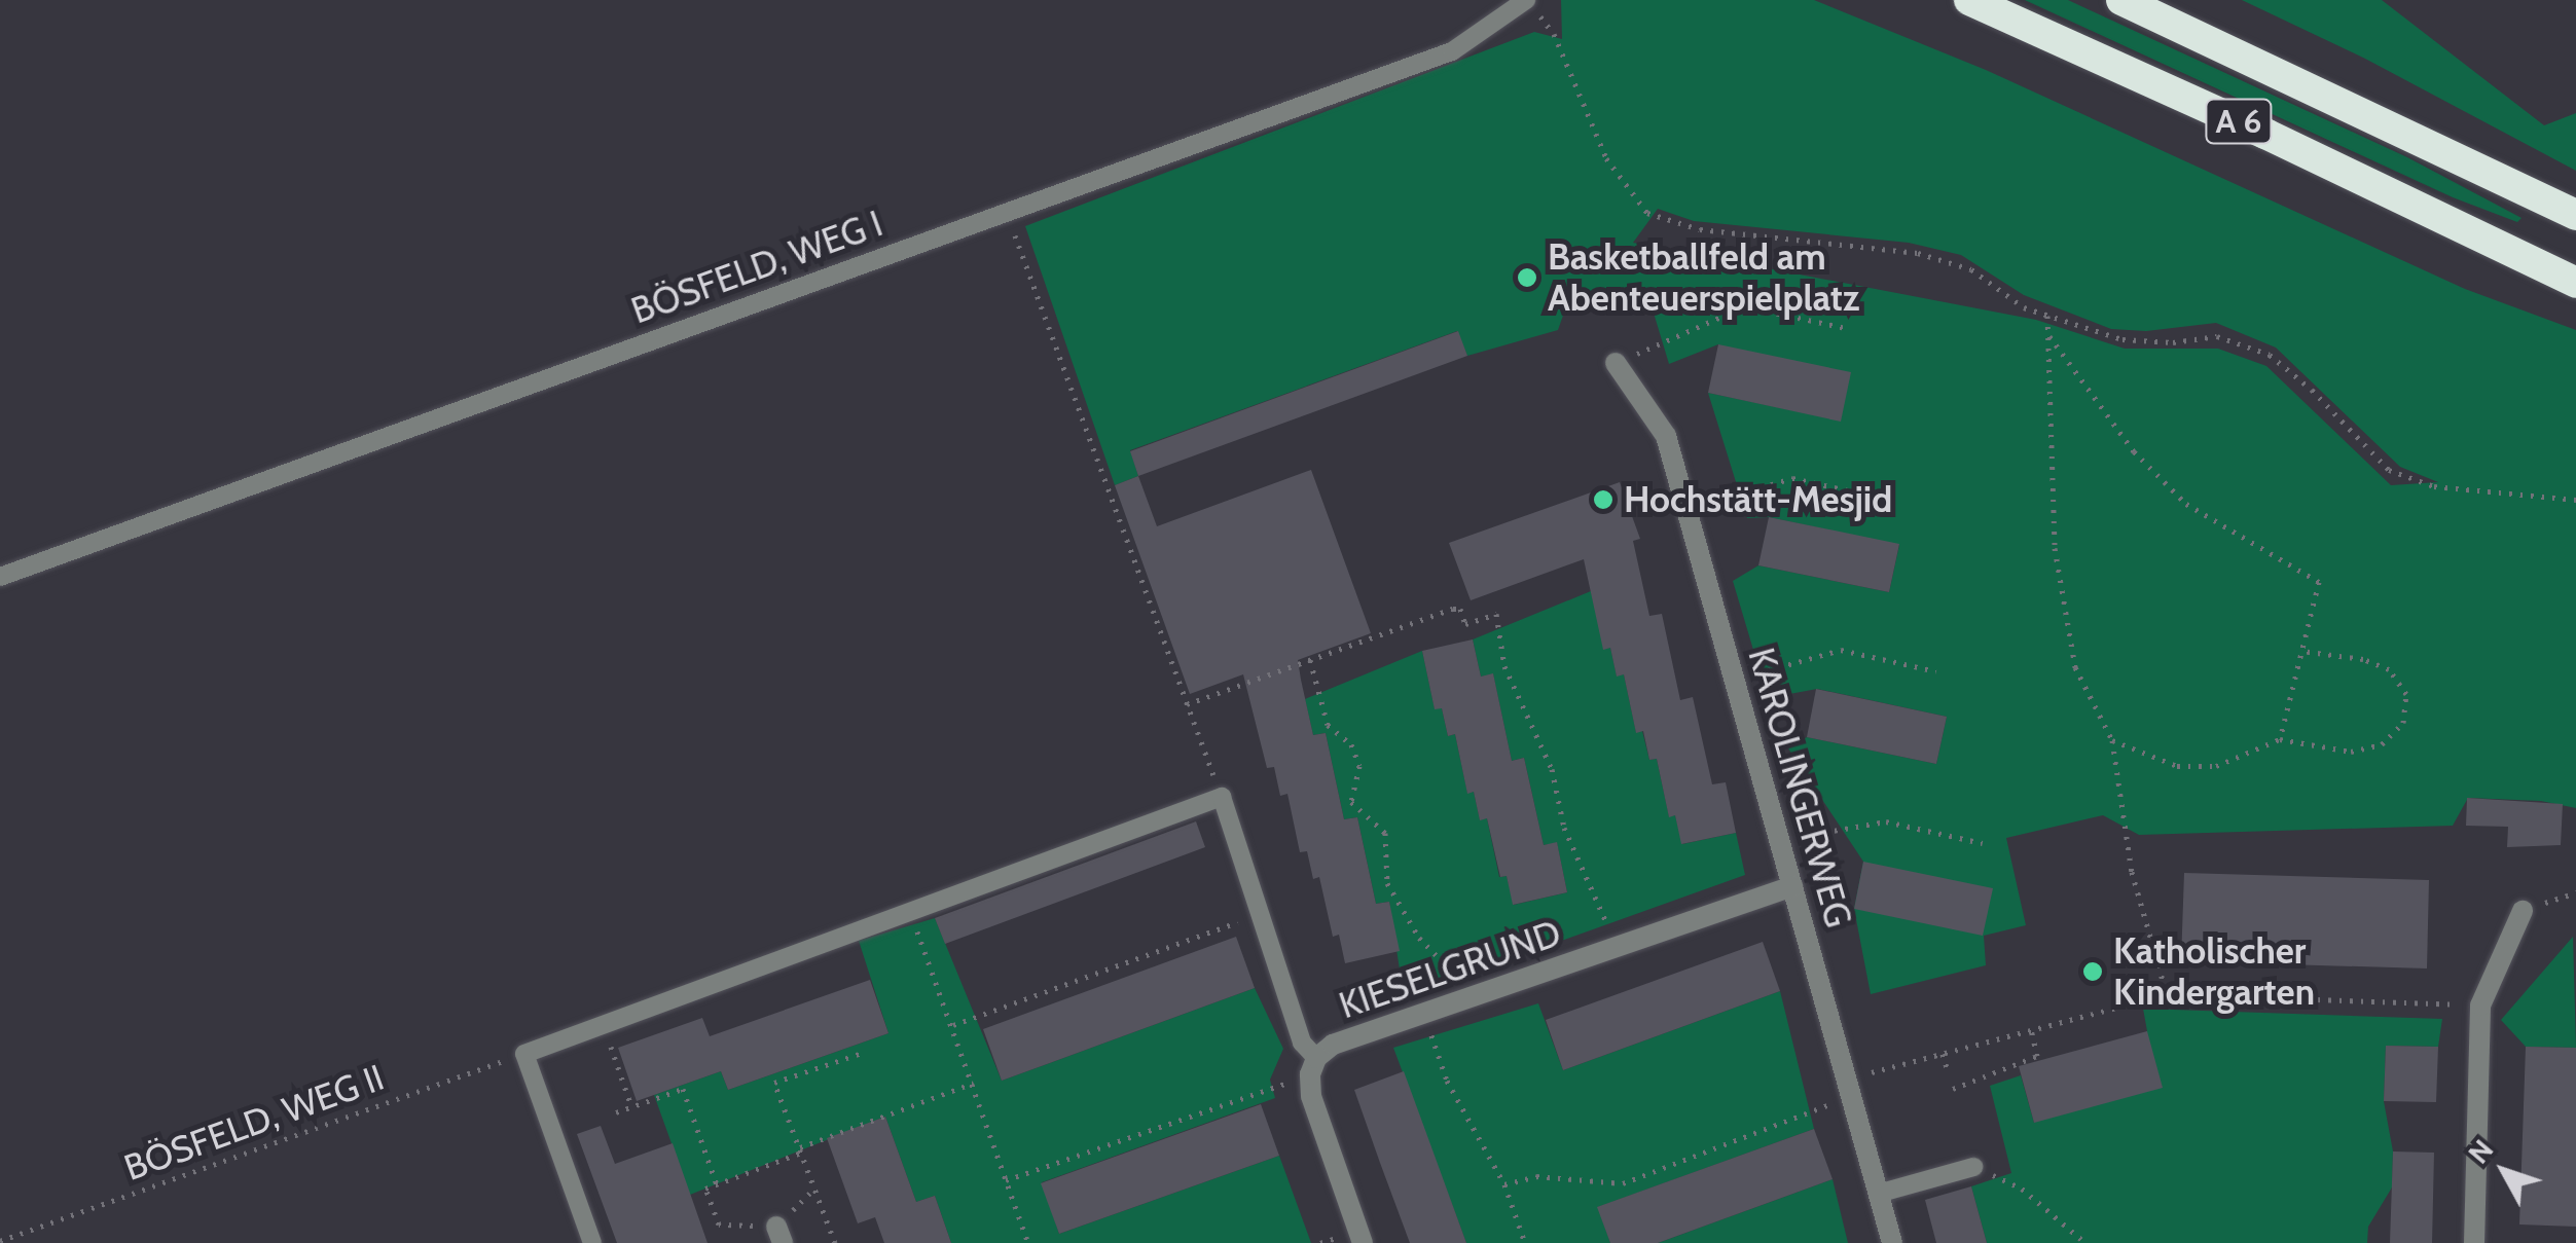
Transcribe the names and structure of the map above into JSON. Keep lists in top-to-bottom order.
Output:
{
  "streets": {
    "highway": ["A 6"],
    "street": ["KAROLINGERWEG", "KIESELGRUND"],
    "lane": ["BÖSFELD, WEG I"],
    "path": ["BÖSFELD, WEG II"]
  },
  "crossings": [
    ["KAROLINGERWEG", "KIESELGRUND"]
  ],
  "places": ["Basketballfeld am Abenteuerspielplatz", "Hochstätt-Mesjid", "Katholischer Kindergarten"],
  "north": "top left"
}
